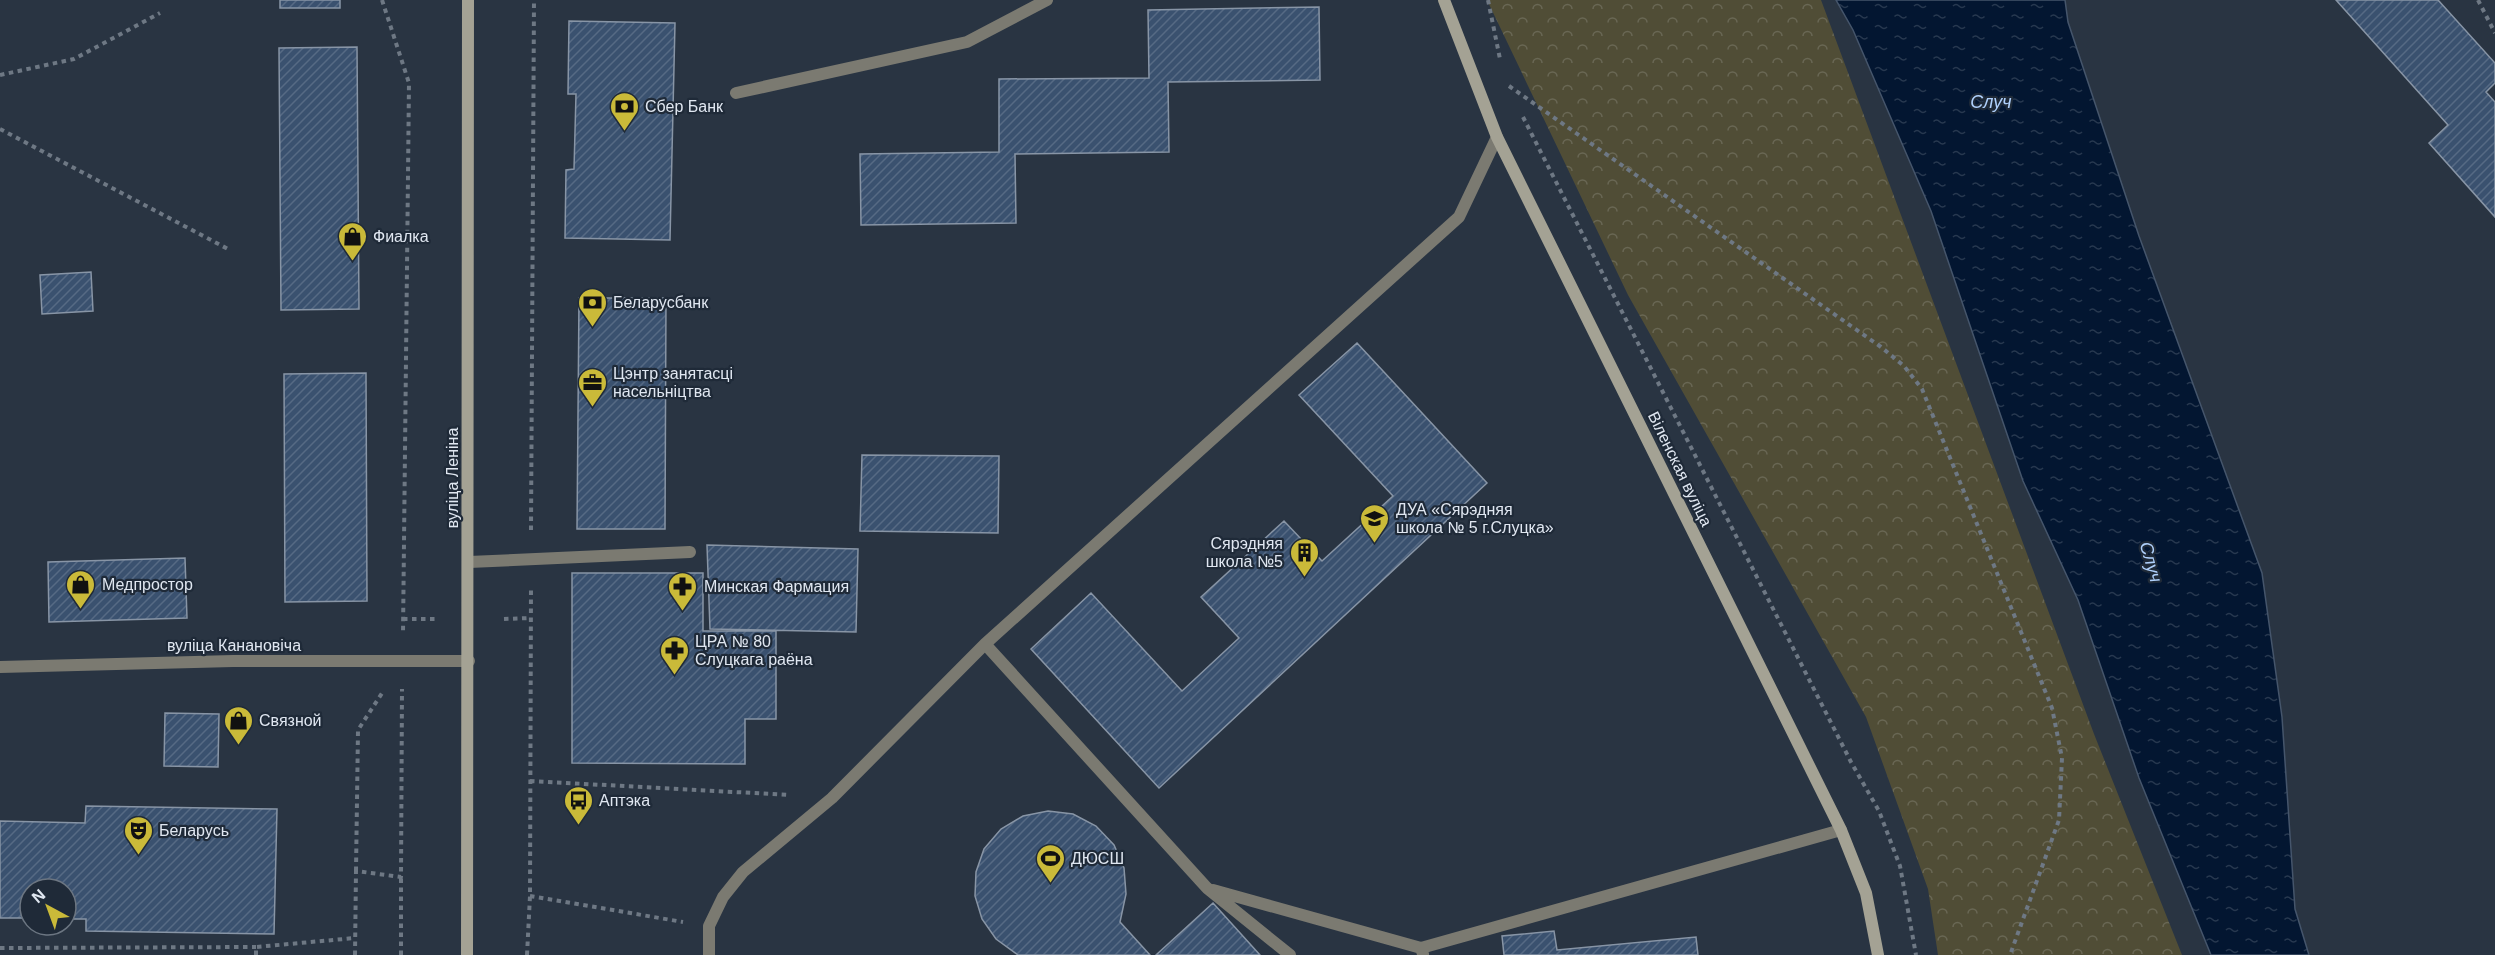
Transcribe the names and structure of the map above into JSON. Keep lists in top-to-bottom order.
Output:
{
  "streets": {
    "main road": ["Віленская вуліца", "вуліца Леніна"],
    "street": ["вуліца Канановіча"]
  },
  "crossings": [
    ["вуліца Леніна", "вуліца Канановіча"]
  ],
  "water": ["Случ"],
  "places": {
    "bank": ["Сбер Банк", "Беларусбанк"],
    "shop": ["Фиалка", "Медпростор", "Связной"],
    "office": ["Цэнтр занятасці насельніцтва"],
    "school or university": ["ДУА «Сярэдняя школа № 5 г.Слуцка»"],
    "building": ["Сярэдняя школа №5"],
    "pharmacy": ["Минская Фармация", "ЦРА № 80 Слуцкага раёна"],
    "bus stop": ["Аптэка"],
    "theatre": ["Беларусь"],
    "sports": ["ДЮСШ"]
  },
  "north": "top left"
}
